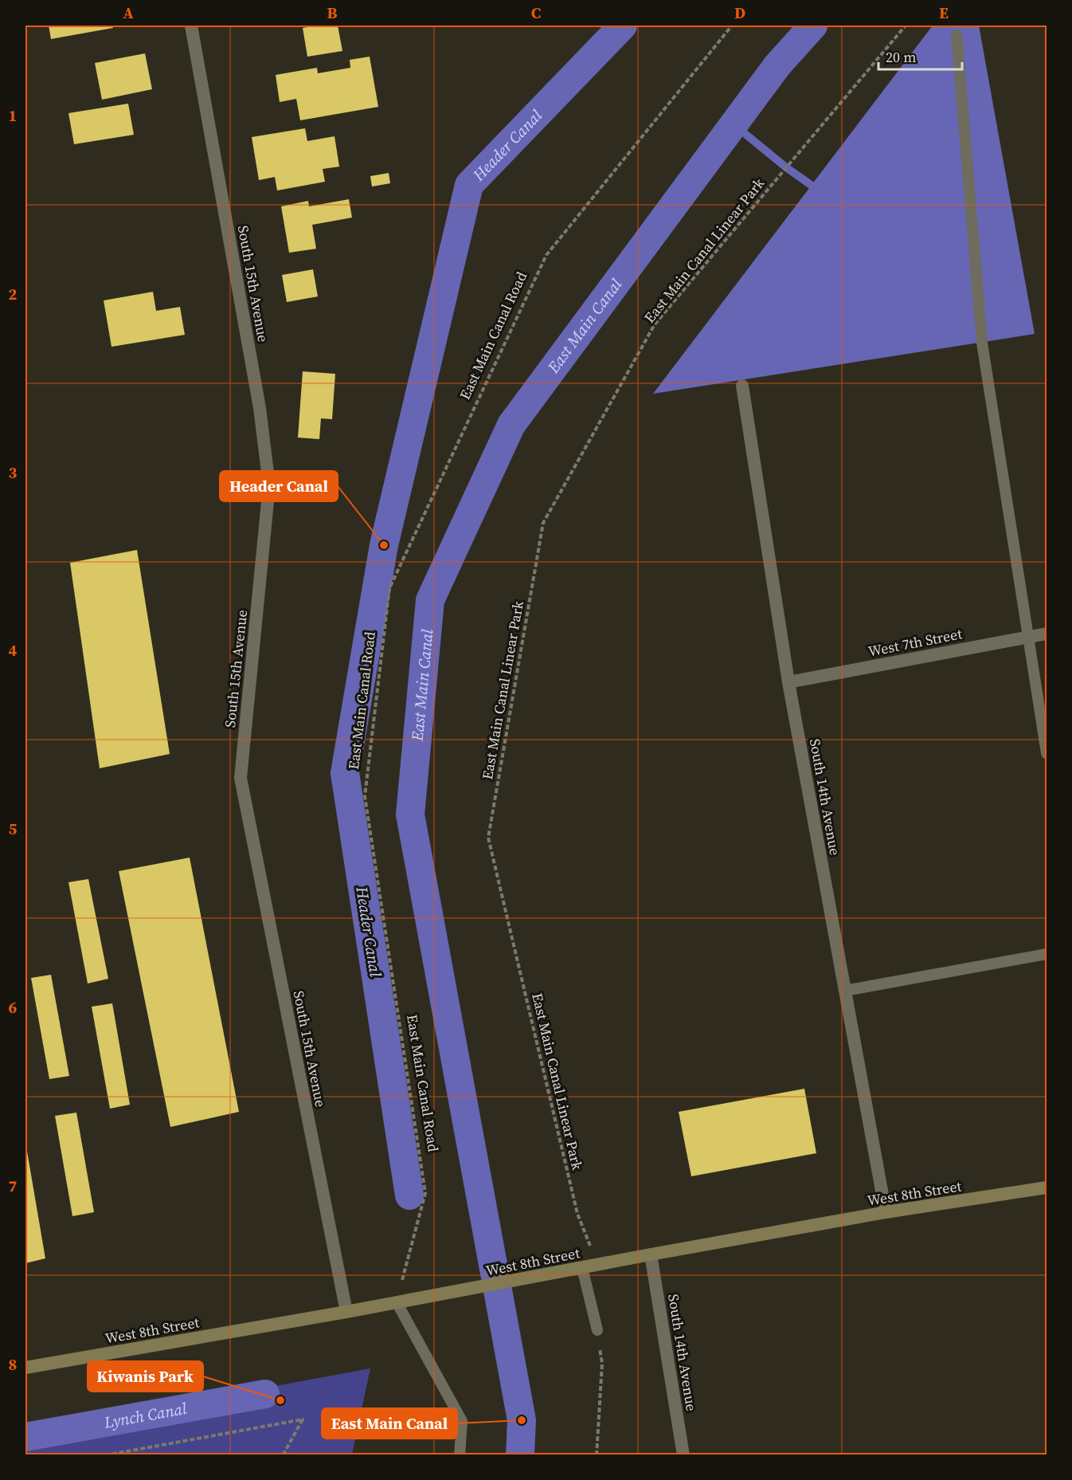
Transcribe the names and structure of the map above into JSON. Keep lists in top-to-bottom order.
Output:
{
  "streets": {
    "main road": ["West 8th Street"],
    "street": ["South 15th Avenue", "West 7th Street", "South 14th Avenue"],
    "path": ["East Main Canal Linear Park", "East Main Canal Road"]
  },
  "crossings": [
    ["East Main Canal Linear Park", "West 8th Street"],
    ["South 15th Avenue", "West 8th Street"],
    ["East Main Canal Road", "West 8th Street"],
    ["West 7th Street", "South 14th Avenue"],
    ["South 14th Avenue", "West 8th Street"]
  ],
  "water": ["Header Canal", "East Main Canal", "Lynch Canal"],
  "places": ["Header Canal", "Kiwanis Park", "East Main Canal"],
  "scale_bar": "20 m",
  "grid": {
    "columns": [
      "A",
      "B",
      "C",
      "D",
      "E"
    ],
    "rows": [
      "1",
      "2",
      "3",
      "4",
      "5",
      "6",
      "7",
      "8"
    ]
  }
}
